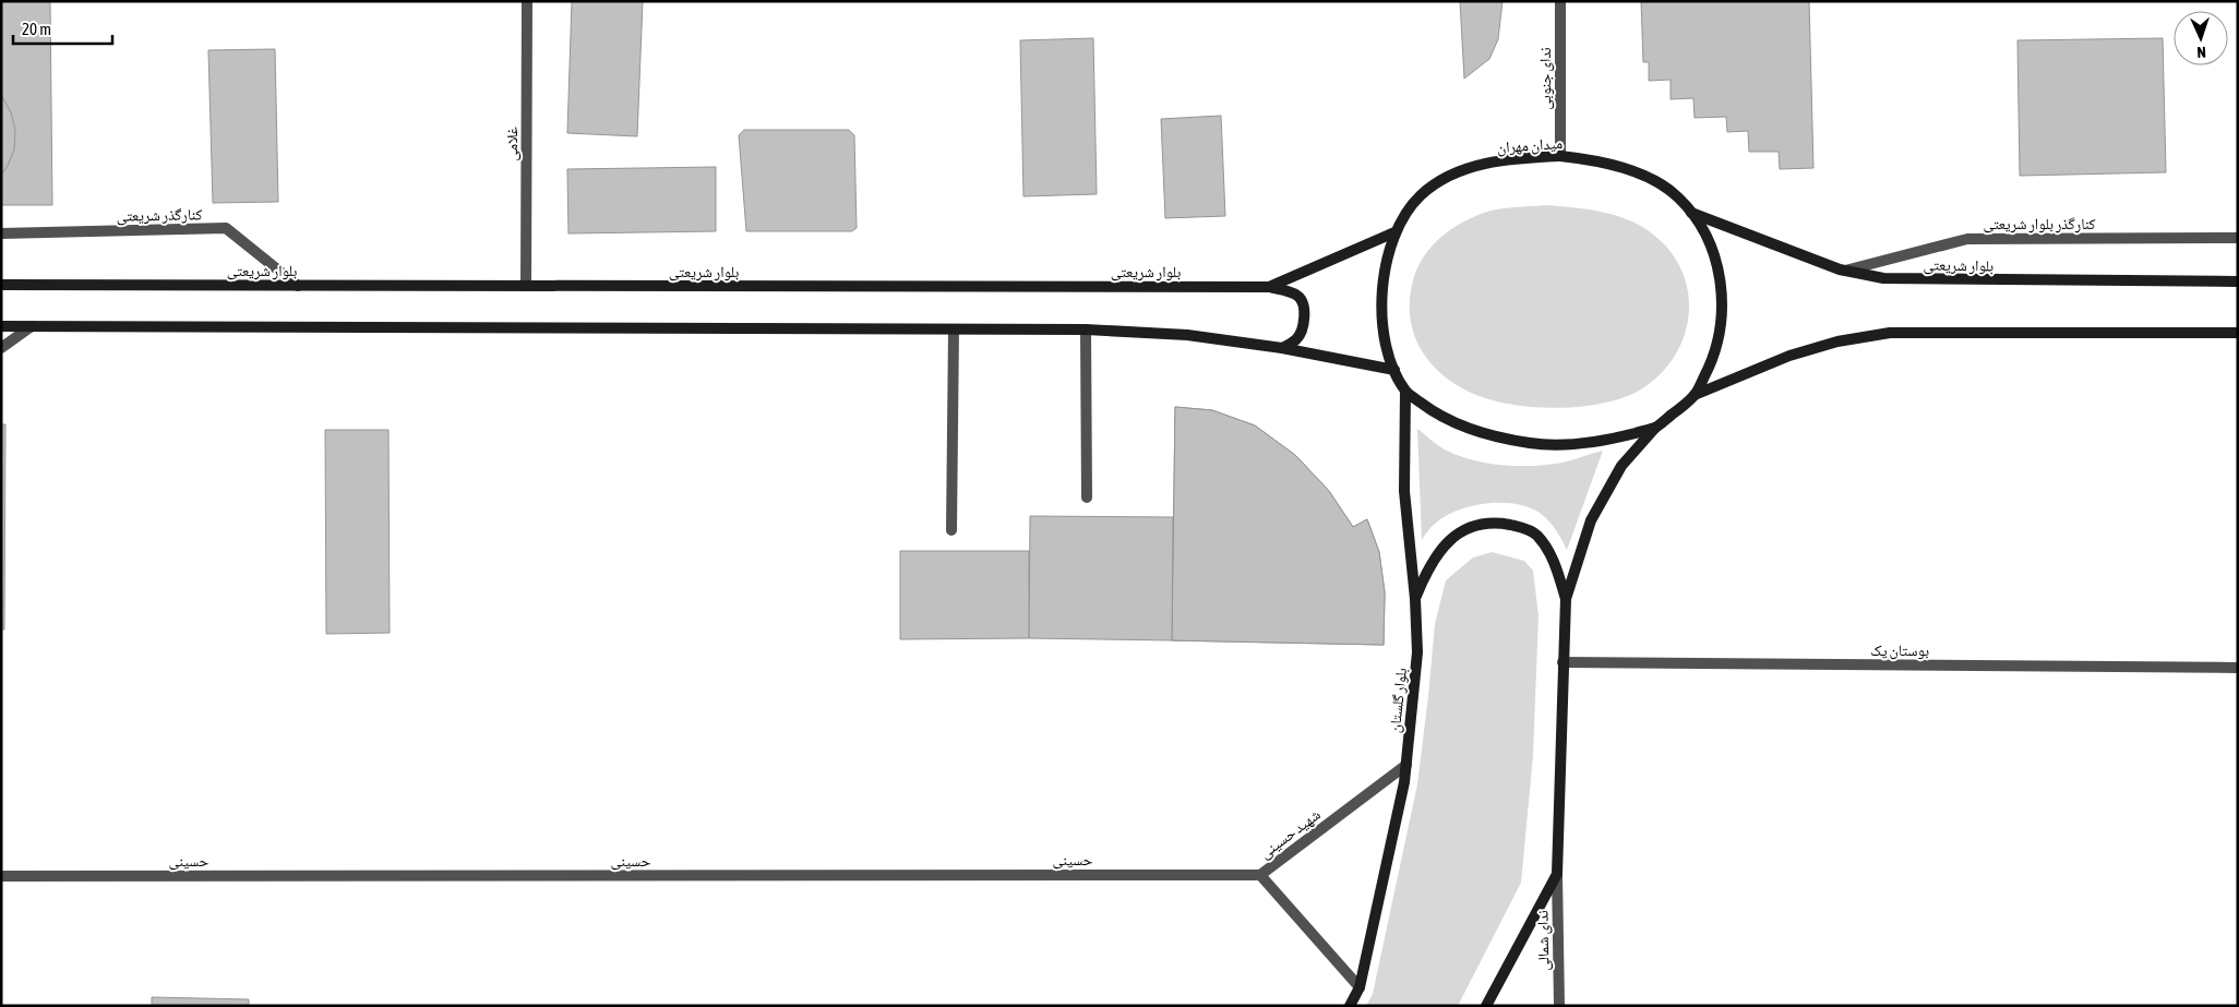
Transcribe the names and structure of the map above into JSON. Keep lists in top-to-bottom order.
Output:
{
  "streets": {
    "main road": ["میدان مهران", "بلوار شریعتی", "بلوار گلستان"],
    "street": [
      "ندای جنوبی",
      "غلامی",
      "کنارگذر شریعتی",
      "کنارگذر بلوار شریعتی",
      "بوستان یک",
      "شهید حسینی",
      "حسینی",
      "ندای شمالی"
    ]
  },
  "crossings": [
    ["ندای جنوبی", "میدان مهران"],
    ["غلامی", "بلوار شریعتی"],
    ["میدان مهران", "بلوار شریعتی"],
    ["میدان مهران", "بلوار گلستان"],
    ["کنارگذر شریعتی", "بلوار شریعتی"],
    ["کنارگذر بلوار شریعتی", "بلوار شریعتی"],
    ["بلوار گلستان", "شهید حسینی"],
    ["شهید حسینی", "حسینی"]
  ],
  "scale_bar": "20 m",
  "north": "bottom"
}
